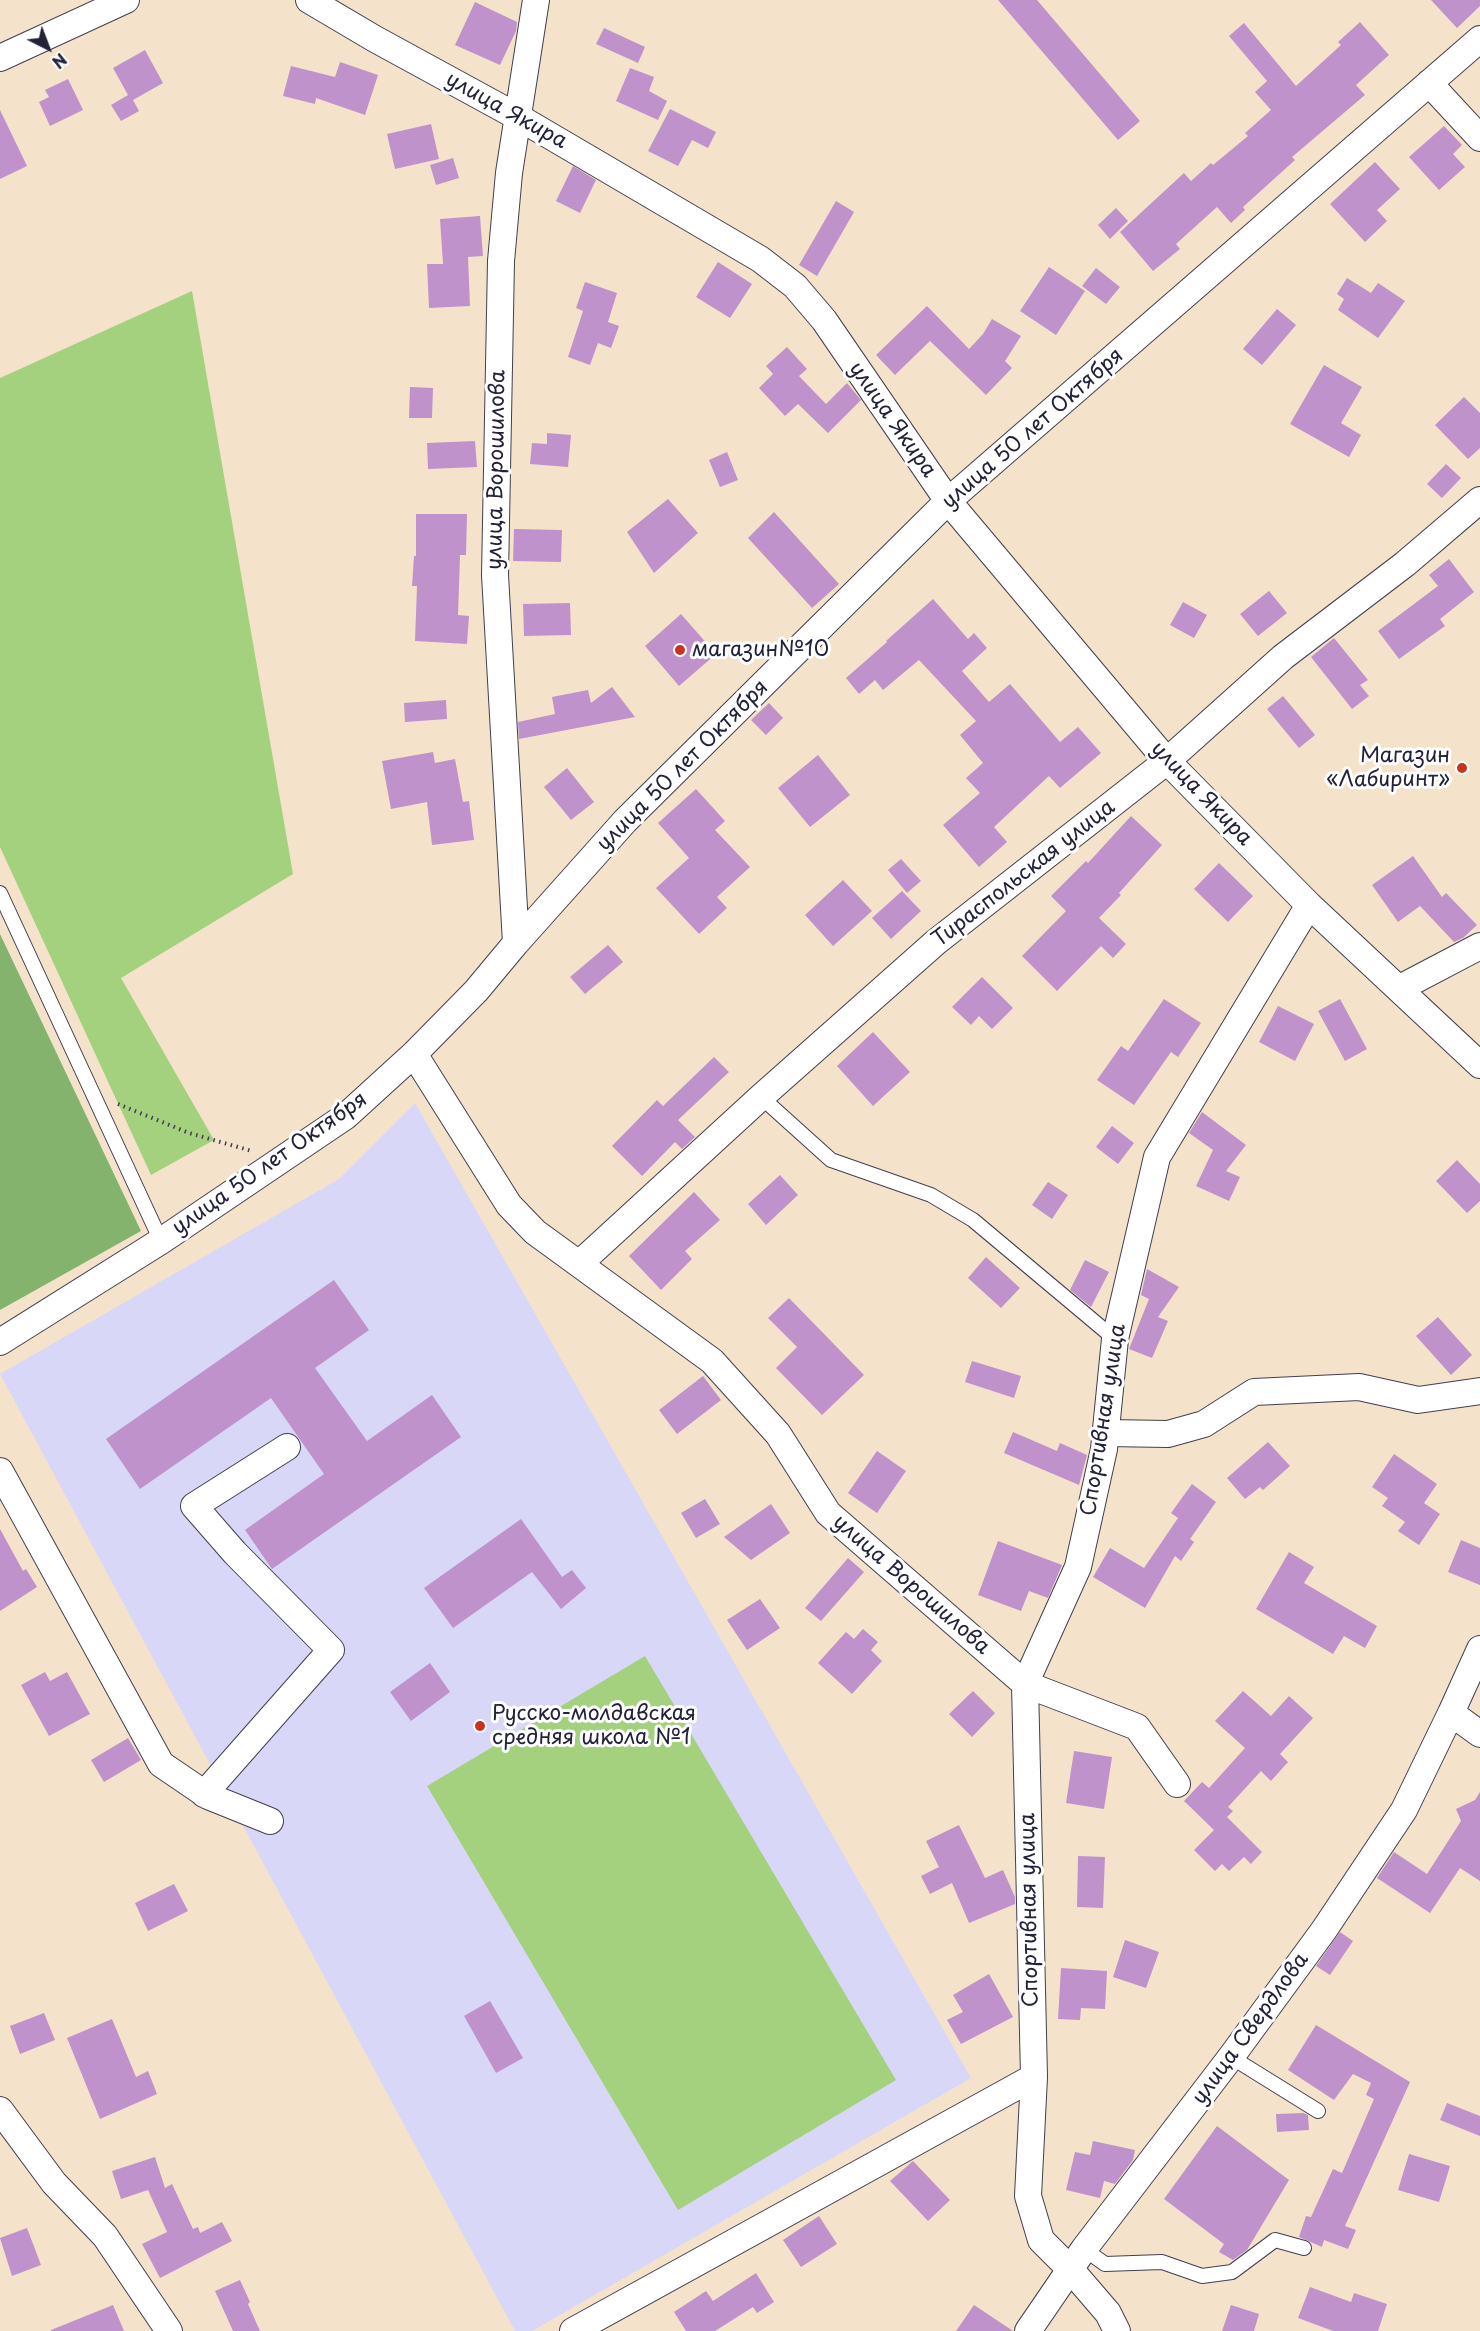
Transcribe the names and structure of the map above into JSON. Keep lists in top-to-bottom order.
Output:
{
  "streets": {
    "street": [
      "улица Якира",
      "улица 50 лет Октября",
      "улица Ворошилова",
      "Тираспольская улица",
      "Спортивная улица",
      "улица Свердлова"
    ]
  },
  "crossings": [
    ["улица Якира", "улица 50 лет Октября"],
    ["улица Якира", "улица Ворошилова"],
    ["улица Якира", "Тираспольская улица"],
    ["улица Якира", "Спортивная улица"],
    ["улица 50 лет Октября", "улица Ворошилова"],
    ["улица Ворошилова", "Тираспольская улица"],
    ["улица Ворошилова", "Спортивная улица"],
    ["Спортивная улица", "улица Свердлова"]
  ],
  "places": ["магазин№10", "Магазин «Лабиринт»", "Русско-молдавская средняя школа №1"],
  "north": "bottom right"
}
